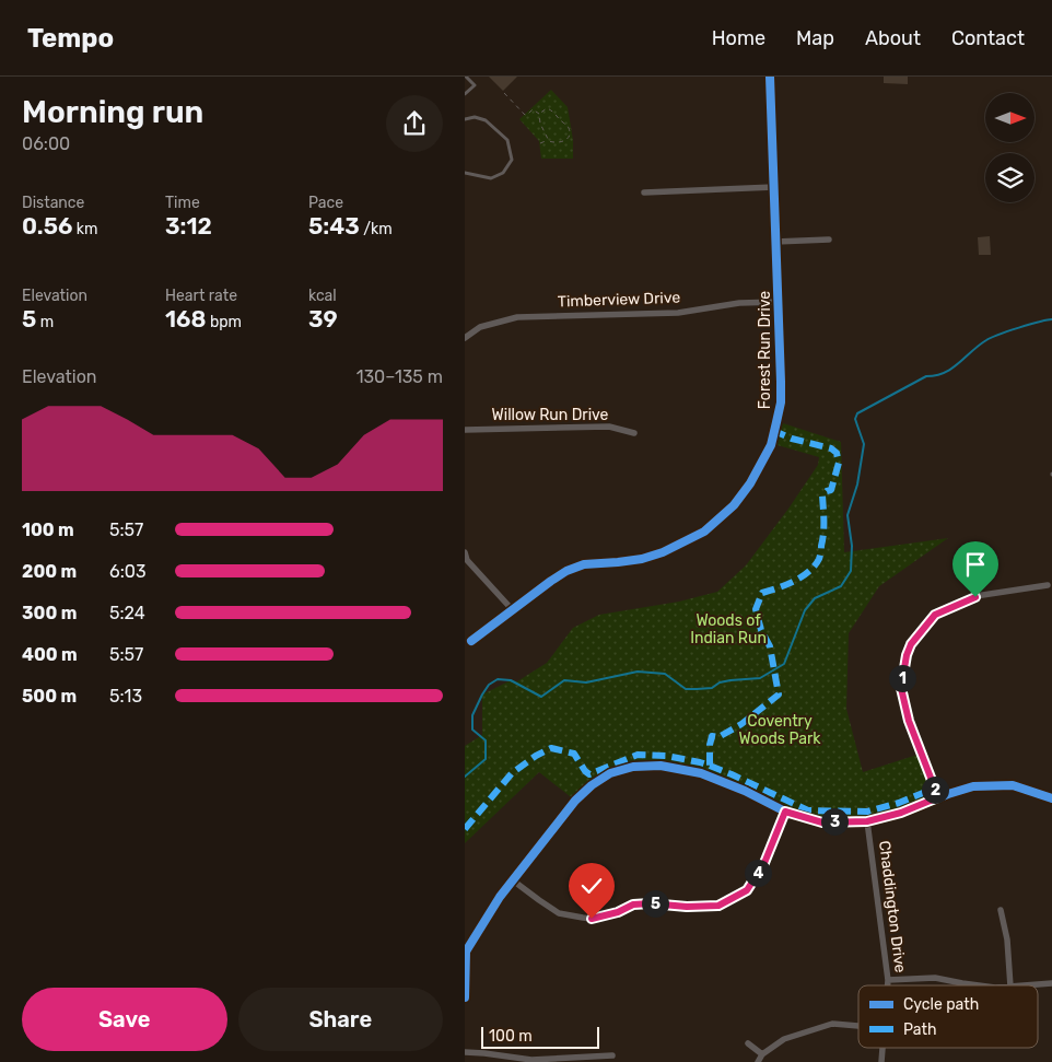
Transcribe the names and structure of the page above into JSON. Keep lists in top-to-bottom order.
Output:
{
  "streets": {
    "street": [
      "Timberview Drive",
      "Forest Run Drive",
      "Willow Run Drive",
      "Chaddington Drive"
    ]
  },
  "crossings": [
    ["Timberview Drive", "Forest Run Drive"]
  ],
  "parks": ["Woods of Indian Run", "Coventry Woods Park"],
  "legend": ["Cycle path", "Path"],
  "scale_bar": "100 m",
  "north": "right",
  "page": {
    "header": "Tempo",
    "nav": [
      "Home",
      "Map",
      "About",
      "Contact"
    ],
    "heading": ["Morning run", "06:00"],
    "stats": [
      ["Distance", "0.56 km"],
      ["Time", "3:12"],
      ["Pace", "5:43 /km"],
      ["Elevation", "5 m"],
      ["Heart rate", "168 bpm"],
      ["kcal", "39"]
    ],
    "chart": ["Elevation", "130–135 m"],
    "list": [
      {
        "name": "100 m",
        "note": "5:57"
      },
      {
        "name": "200 m",
        "note": "6:03"
      },
      {
        "name": "300 m",
        "note": "5:24"
      },
      {
        "name": "400 m",
        "note": "5:57"
      },
      {
        "name": "500 m",
        "note": "5:13"
      }
    ],
    "pins": [
      "1",
      "2",
      "3",
      "4",
      "5"
    ],
    "buttons": ["Save", "Share"],
    "scale": "100 m"
  }
}
